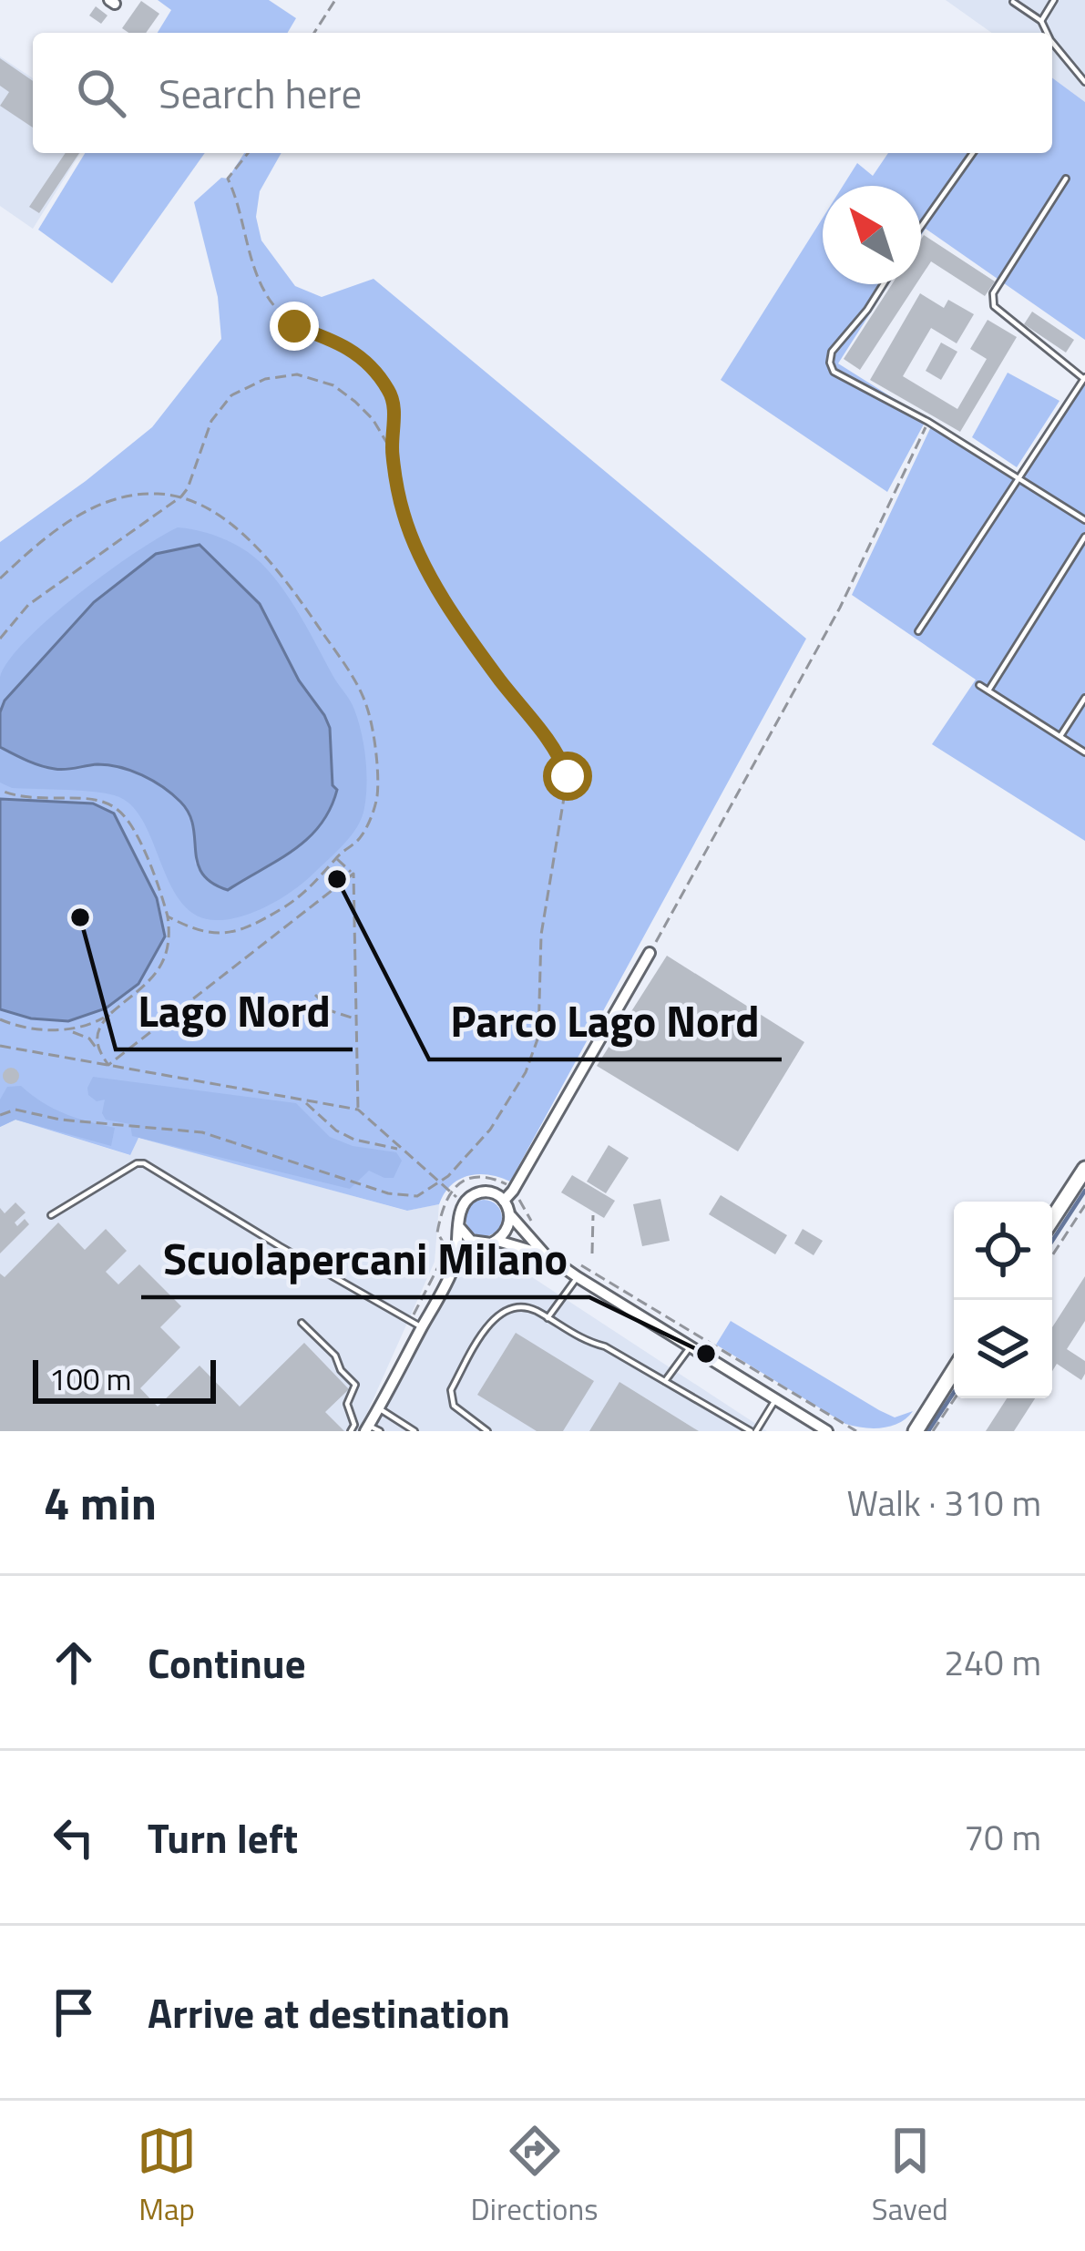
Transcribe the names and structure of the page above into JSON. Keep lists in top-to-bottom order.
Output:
{
  "places": ["Parco Lago Nord", "Lago Nord", "Scuolapercani Milano"],
  "scale_bar": "100 m",
  "north": "top left",
  "page": {
    "search": "Search here",
    "scale": "100 m",
    "heading": ["4 min", "Walk · 310 m"],
    "list": [
      ["Continue", "240 m"],
      ["Turn left", "70 m"],
      "Arrive at destination"
    ],
    "nav": ["Map", "Directions", "Saved"]
  }
}
